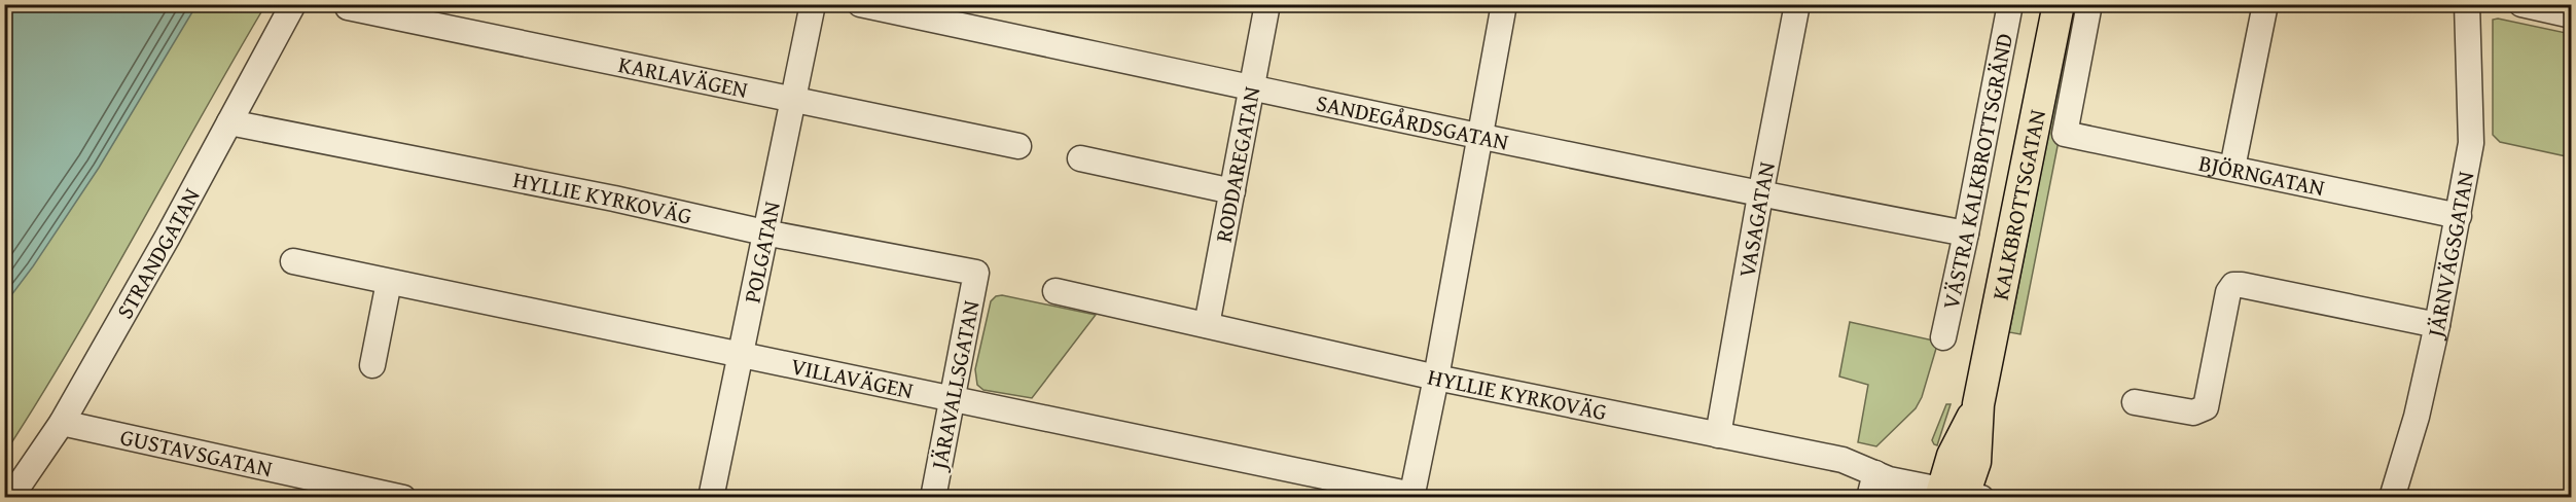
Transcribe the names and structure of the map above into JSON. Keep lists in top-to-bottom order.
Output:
{
  "streets": {
    "main road": ["KALKBROTTSGATAN"],
    "street": [
      "KARLAVÄGEN",
      "SANDEGÅRDSGATAN",
      "RODDAREGATAN",
      "VÄSTRA KALKBROTTSGRÄND",
      "BJÖRNGATAN",
      "HYLLIE KYRKOVÄG",
      "VASAGATAN",
      "POLGATAN",
      "STRANDGATAN",
      "JÄRNVÄGSGATAN",
      "VILLAVÄGEN",
      "JÄRAVALLSGATAN",
      "GUSTAVSGATAN"
    ]
  },
  "crossings": [
    ["KARLAVÄGEN", "POLGATAN"],
    ["SANDEGÅRDSGATAN", "RODDAREGATAN"],
    ["SANDEGÅRDSGATAN", "VÄSTRA KALKBROTTSGRÄND"],
    ["SANDEGÅRDSGATAN", "VASAGATAN"],
    ["RODDAREGATAN", "HYLLIE KYRKOVÄG"],
    ["BJÖRNGATAN", "JÄRNVÄGSGATAN"],
    ["HYLLIE KYRKOVÄG", "KALKBROTTSGATAN"],
    ["HYLLIE KYRKOVÄG", "VASAGATAN"],
    ["HYLLIE KYRKOVÄG", "POLGATAN"],
    ["HYLLIE KYRKOVÄG", "STRANDGATAN"],
    ["HYLLIE KYRKOVÄG", "JÄRAVALLSGATAN"],
    ["POLGATAN", "VILLAVÄGEN"],
    ["STRANDGATAN", "GUSTAVSGATAN"],
    ["VILLAVÄGEN", "JÄRAVALLSGATAN"]
  ]
}
